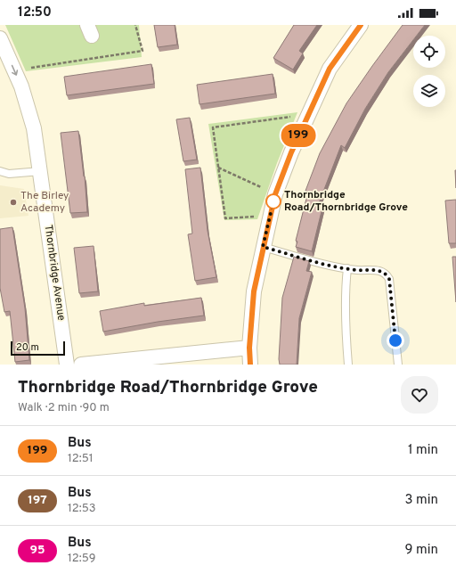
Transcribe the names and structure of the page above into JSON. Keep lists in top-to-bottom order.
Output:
{
  "streets": {
    "street": ["Thornbridge Avenue"]
  },
  "places": ["Thornbridge Road/Thornbridge Grove", "The Birley Academy"],
  "lines": ["bus line 199"],
  "scale_bar": "20 m",
  "page": {
    "status": "12:50",
    "on_map": "199",
    "scale": "20 m",
    "heading": ["Thornbridge Road/Thornbridge Grove", "Walk · 2 min · 90 m"],
    "list": [
      {
        "mark": "199",
        "name": "Bus",
        "note": "12:51",
        "value": "1 min"
      },
      {
        "mark": "197",
        "name": "Bus",
        "note": "12:53",
        "value": "3 min"
      },
      {
        "mark": "95",
        "name": "Bus",
        "note": "12:59",
        "value": "9 min"
      }
    ]
  }
}
